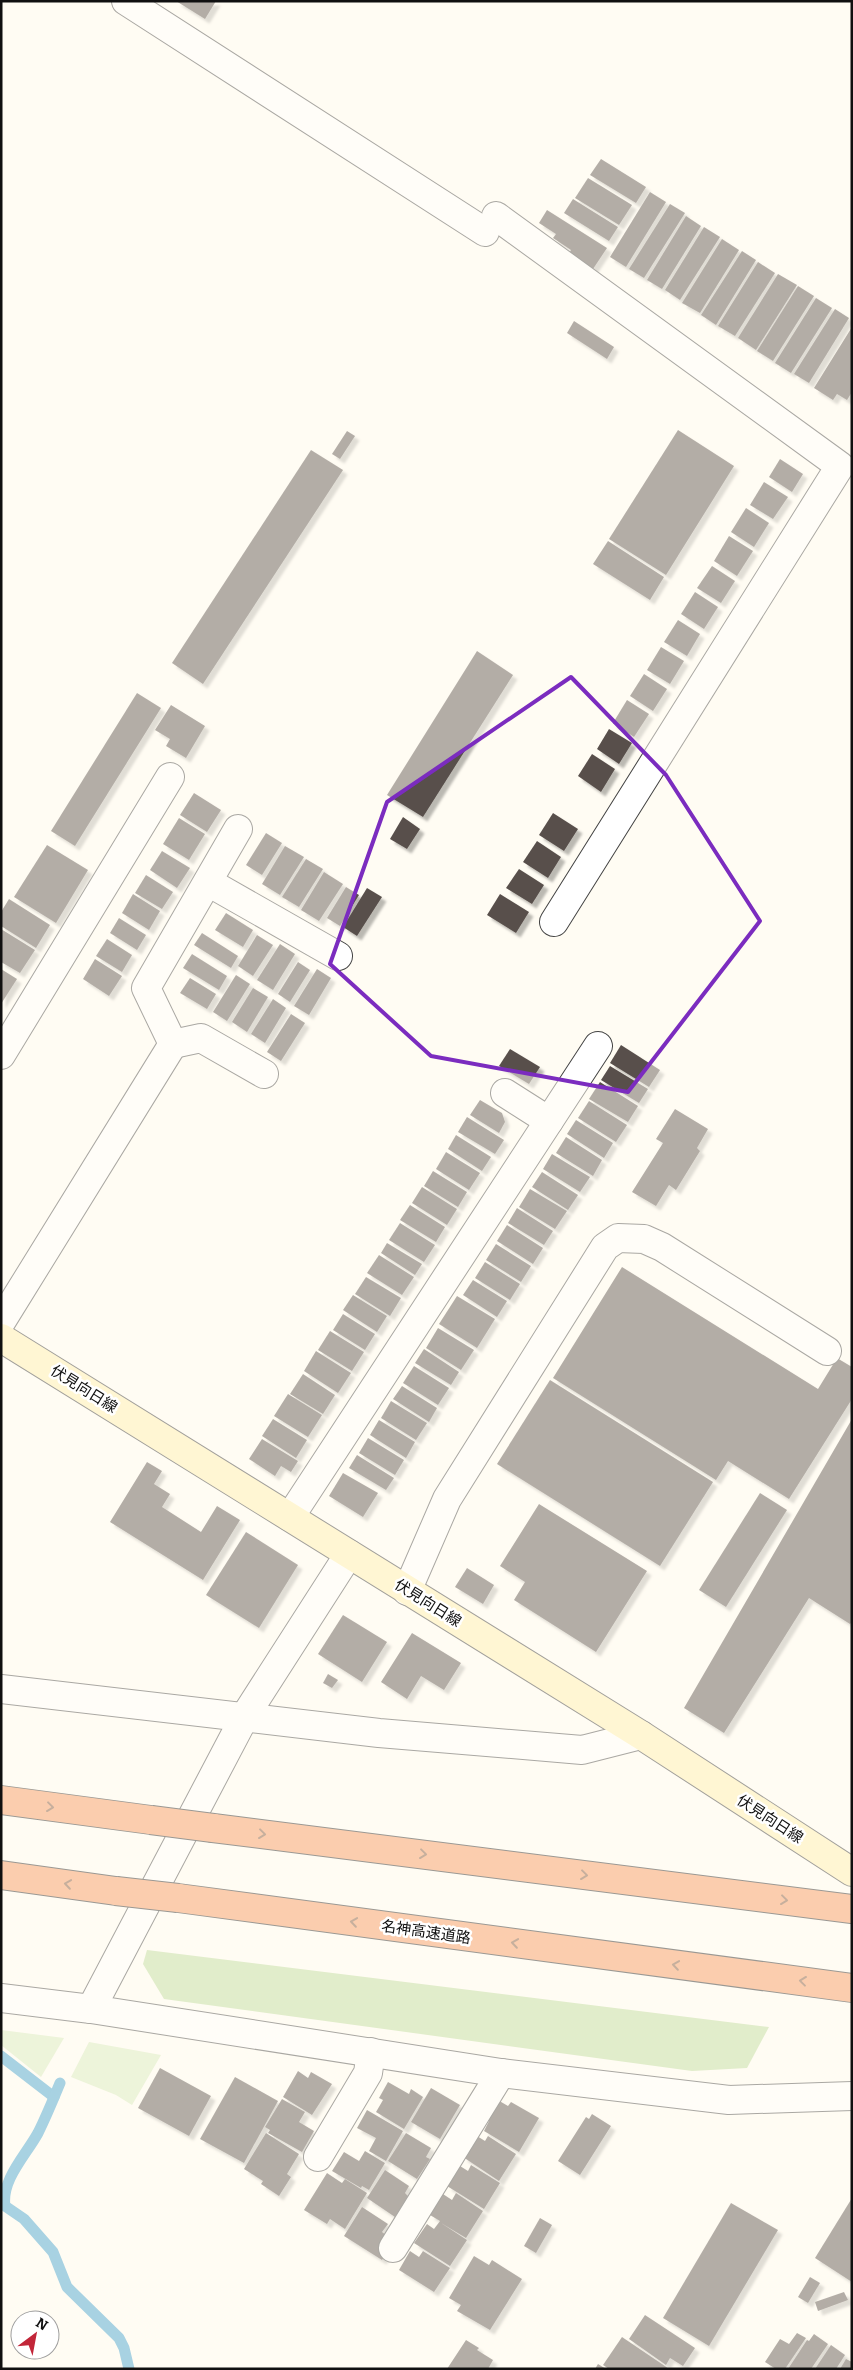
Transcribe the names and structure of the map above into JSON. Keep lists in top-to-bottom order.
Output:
{
  "streets": {
    "highway": ["名神高速道路"],
    "main road": ["伏見向日線"]
  },
  "north": "top right"
}
